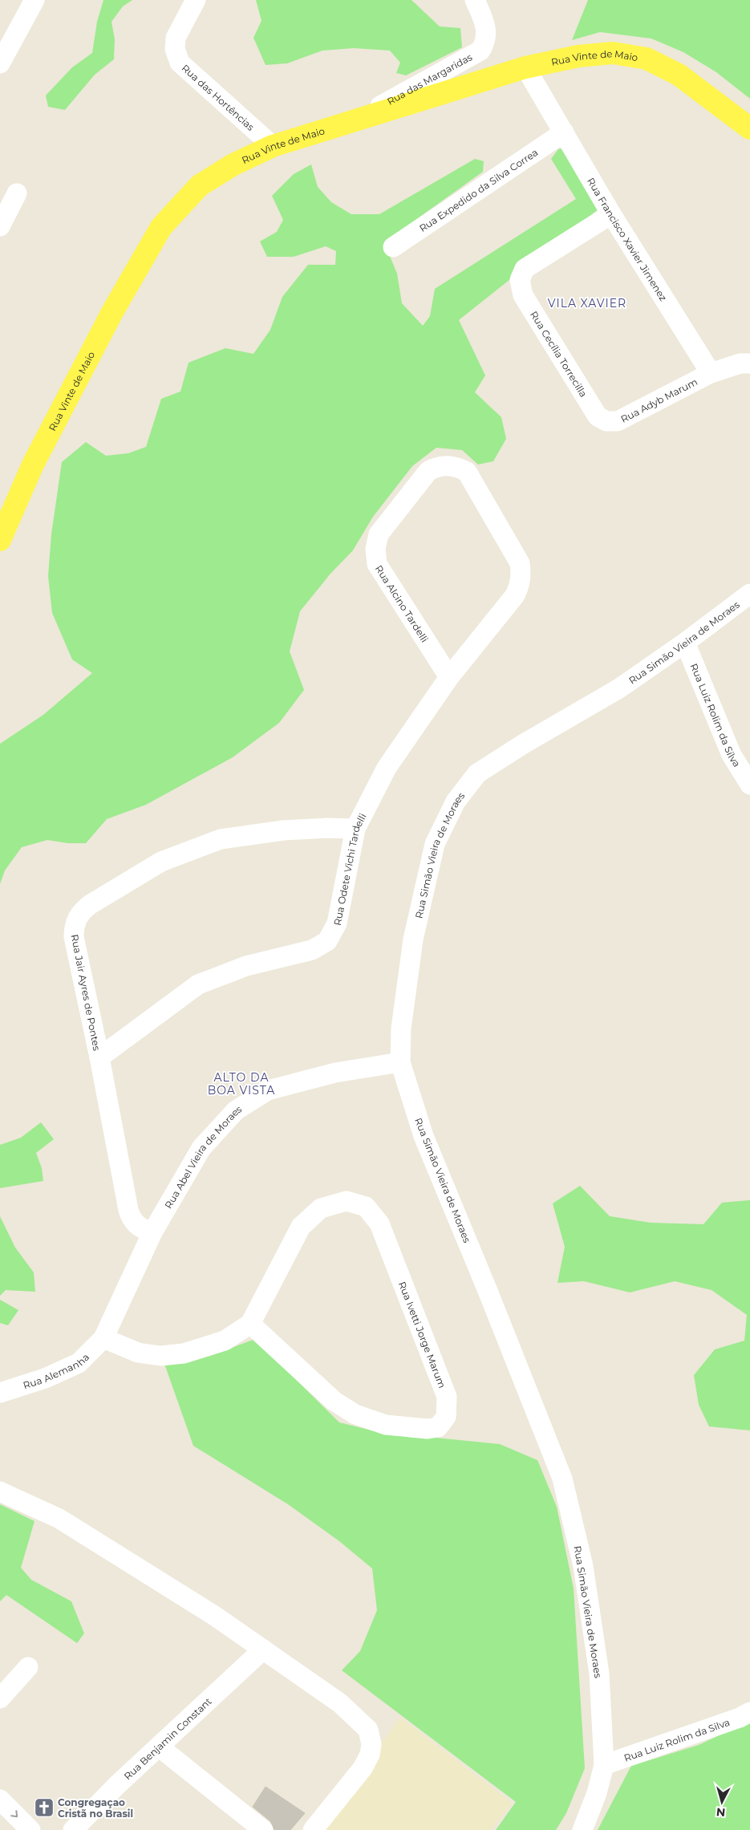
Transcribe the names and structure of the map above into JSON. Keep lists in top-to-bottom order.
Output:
{
  "streets": {
    "main road": ["Rua Vinte de Maio"],
    "street": [
      "Rua das Margaridas",
      "Rua das Hortências",
      "Rua Expedido da Silva Correa",
      "Rua Francisco Xavier Jimenez",
      "Rua Cecília Torrecilla",
      "Rua Adyb Marum",
      "Rua Alcino Tardelli",
      "Rua Simão Vieira de Moraes",
      "Rua Luiz Rolim da Silva",
      "Rua Odete Vichi Tardelli",
      "Rua Jair Ayres de Pontes",
      "Rua Abel Vieira de Moraes",
      "Rua Ivetti Jorge Marum",
      "Rua Alemanha",
      "Rua Benjamin Constant"
    ]
  },
  "crossings": [
    ["Rua Vinte de Maio", "Rua das Margaridas"],
    ["Rua Vinte de Maio", "Rua das Hortências"],
    ["Rua Vinte de Maio", "Rua Francisco Xavier Jimenez"],
    ["Rua Expedido da Silva Correa", "Rua Francisco Xavier Jimenez"],
    ["Rua Francisco Xavier Jimenez", "Rua Cecília Torrecilla"],
    ["Rua Francisco Xavier Jimenez", "Rua Adyb Marum"],
    ["Rua Cecília Torrecilla", "Rua Adyb Marum"],
    ["Rua Alcino Tardelli", "Rua Odete Vichi Tardelli"],
    ["Rua Simão Vieira de Moraes", "Rua Luiz Rolim da Silva"],
    ["Rua Simão Vieira de Moraes", "Rua Abel Vieira de Moraes"],
    ["Rua Odete Vichi Tardelli", "Rua Jair Ayres de Pontes"],
    ["Rua Jair Ayres de Pontes", "Rua Abel Vieira de Moraes"],
    ["Rua Abel Vieira de Moraes", "Rua Ivetti Jorge Marum"],
    ["Rua Abel Vieira de Moraes", "Rua Alemanha"],
    ["Rua Ivetti Jorge Marum", "Rua Alemanha"]
  ],
  "districts": ["VILA XAVIER", "ALTO DA BOA VISTA"],
  "places": {
    "church": ["Congregaçao Cristã no Brasil"]
  },
  "north": "bottom"
}
